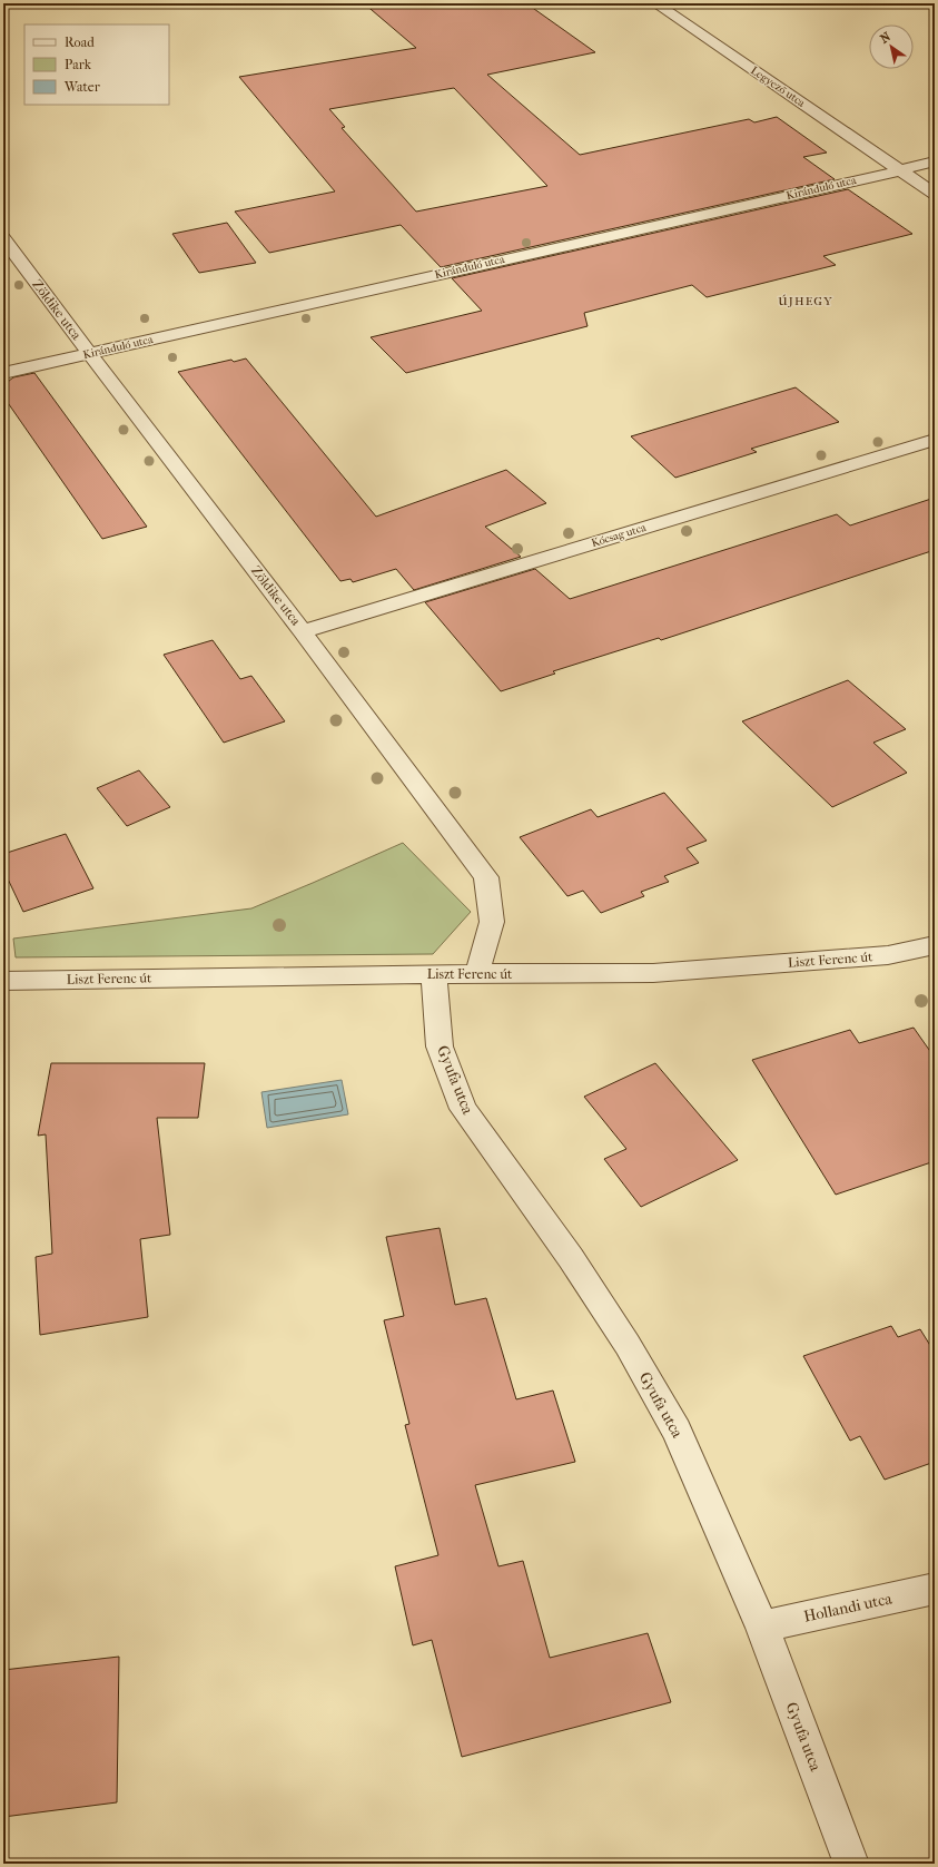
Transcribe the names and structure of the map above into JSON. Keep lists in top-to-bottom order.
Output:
{
  "streets": {
    "street": [
      "Legyező utca",
      "Kiránduló utca",
      "Zöldike utca",
      "Kócsag utca",
      "Liszt Ferenc út",
      "Gyufa utca",
      "Hollandi utca"
    ]
  },
  "crossings": [
    ["Legyező utca", "Kiránduló utca"],
    ["Kiránduló utca", "Zöldike utca"],
    ["Zöldike utca", "Kócsag utca"],
    ["Zöldike utca", "Liszt Ferenc út"],
    ["Liszt Ferenc út", "Gyufa utca"],
    ["Gyufa utca", "Hollandi utca"]
  ],
  "districts": ["ÚJHEGY"],
  "legend": ["Road", "Park", "Water"],
  "north": "top left"
}
